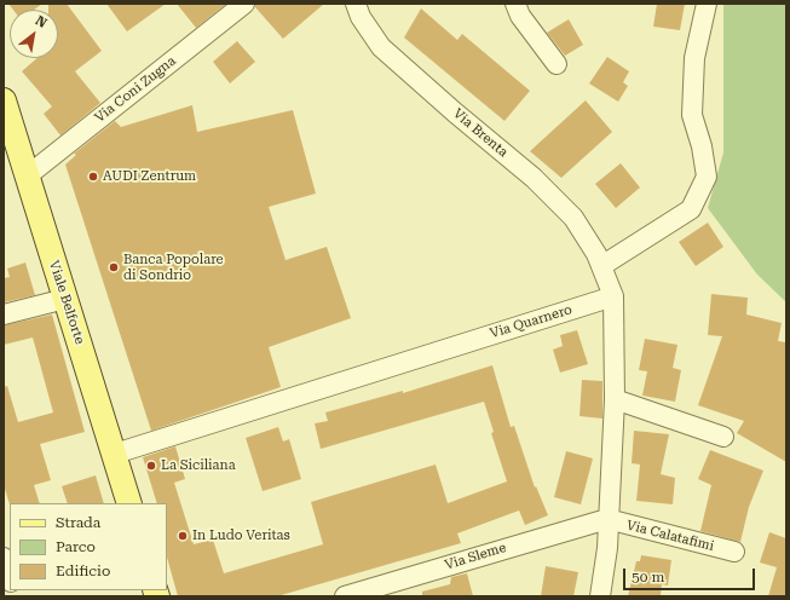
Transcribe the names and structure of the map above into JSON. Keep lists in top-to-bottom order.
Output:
{
  "streets": {
    "main road": ["Viale Belforte"],
    "street": [
      "Via Coni Zugna",
      "Via Brenta",
      "Via Quarnero",
      "Via Calatafimi",
      "Via Sleme"
    ]
  },
  "crossings": [
    ["Via Coni Zugna", "Viale Belforte"],
    ["Viale Belforte", "Via Quarnero"],
    ["Via Quarnero", "Via Calatafimi"],
    ["Via Calatafimi", "Via Sleme"]
  ],
  "places": [
    "AUDI Zentrum",
    "Banca Popolare di Sondrio",
    "La Siciliana",
    "In Ludo Veritas"
  ],
  "legend": ["Strada", "Parco", "Edificio"],
  "scale_bar": "50 m",
  "north": "top right"
}
